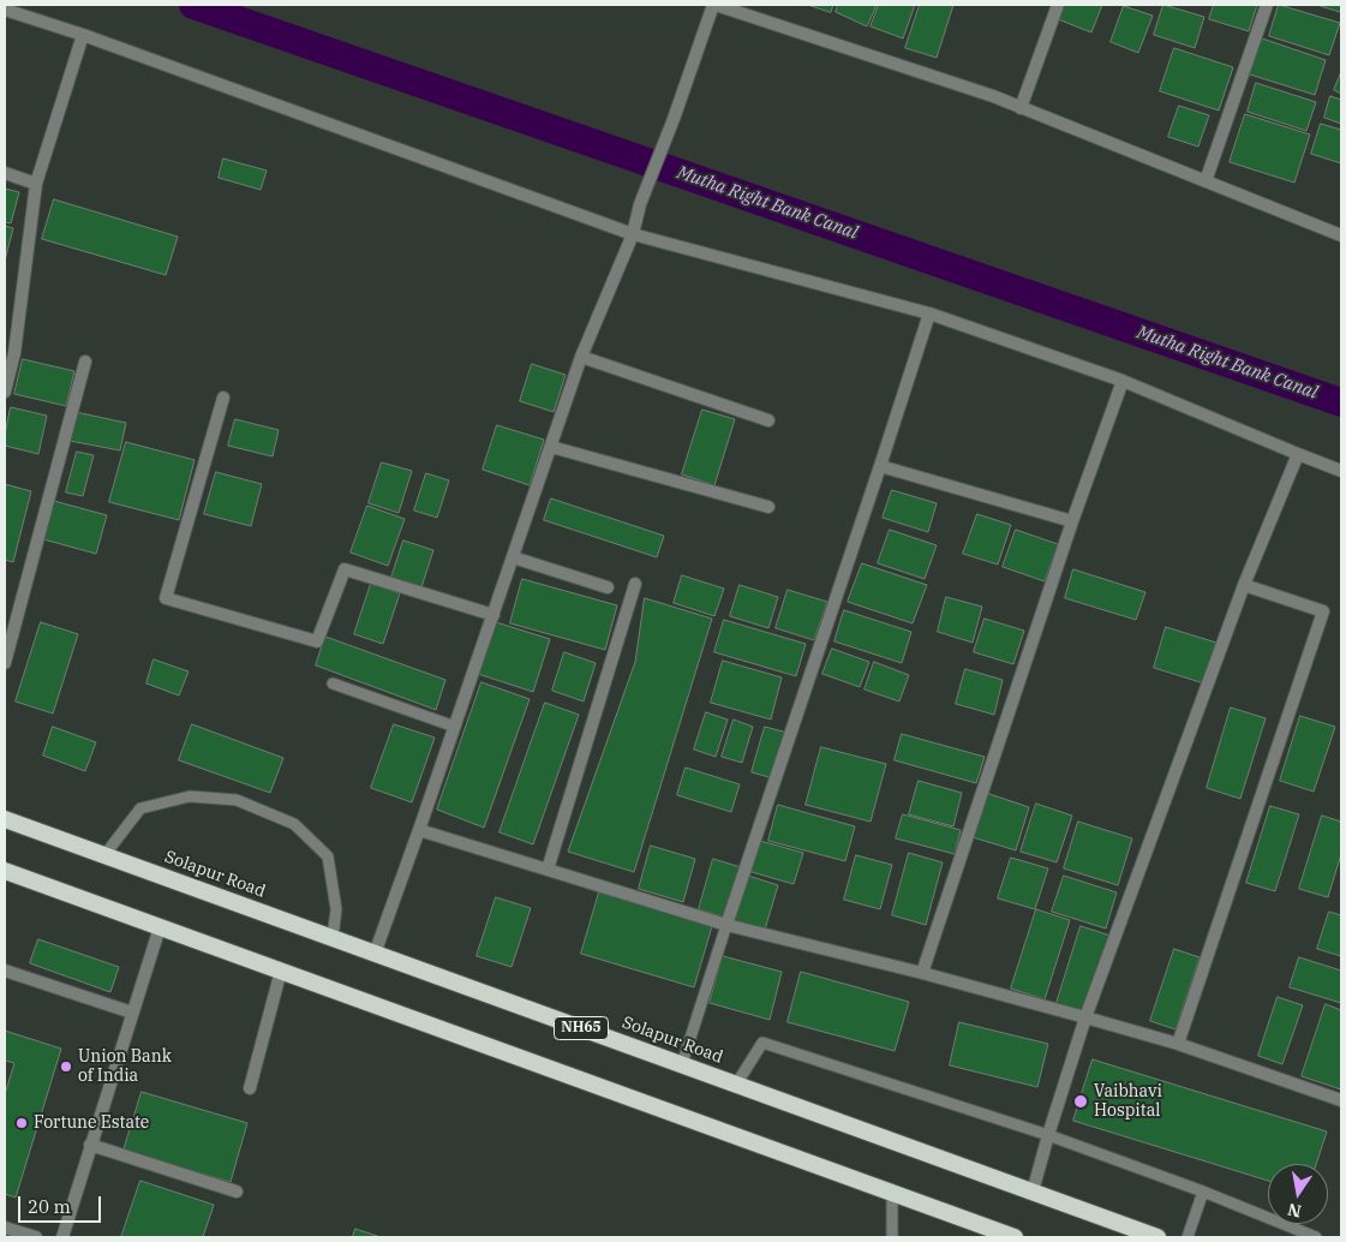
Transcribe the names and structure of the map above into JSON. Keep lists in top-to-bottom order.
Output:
{
  "streets": {
    "highway": ["Solapur Road", "NH65"]
  },
  "water": ["Mutha Right Bank Canal"],
  "places": ["Union Bank of India", "Vaibhavi Hospital", "Fortune Estate"],
  "scale_bar": "20 m",
  "north": "bottom"
}
